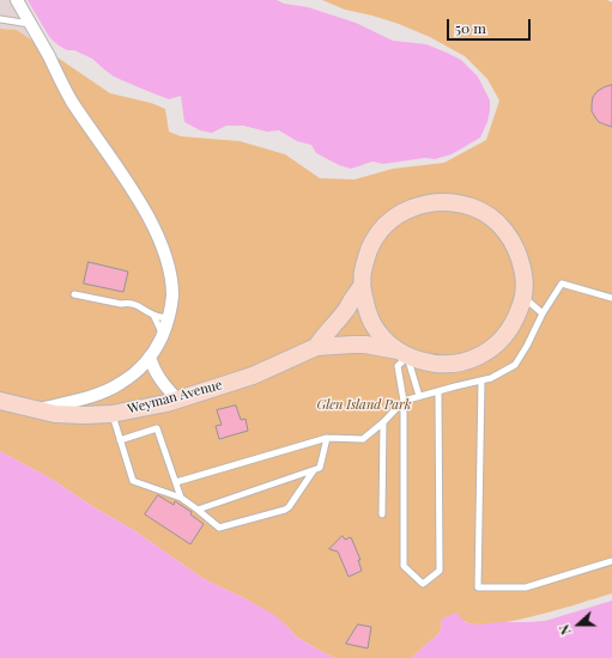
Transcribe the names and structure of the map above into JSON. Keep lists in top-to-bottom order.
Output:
{
  "streets": {
    "street": ["Weyman Avenue"]
  },
  "parks": ["Glen Island Park"],
  "scale_bar": "50 m",
  "north": "left"
}
